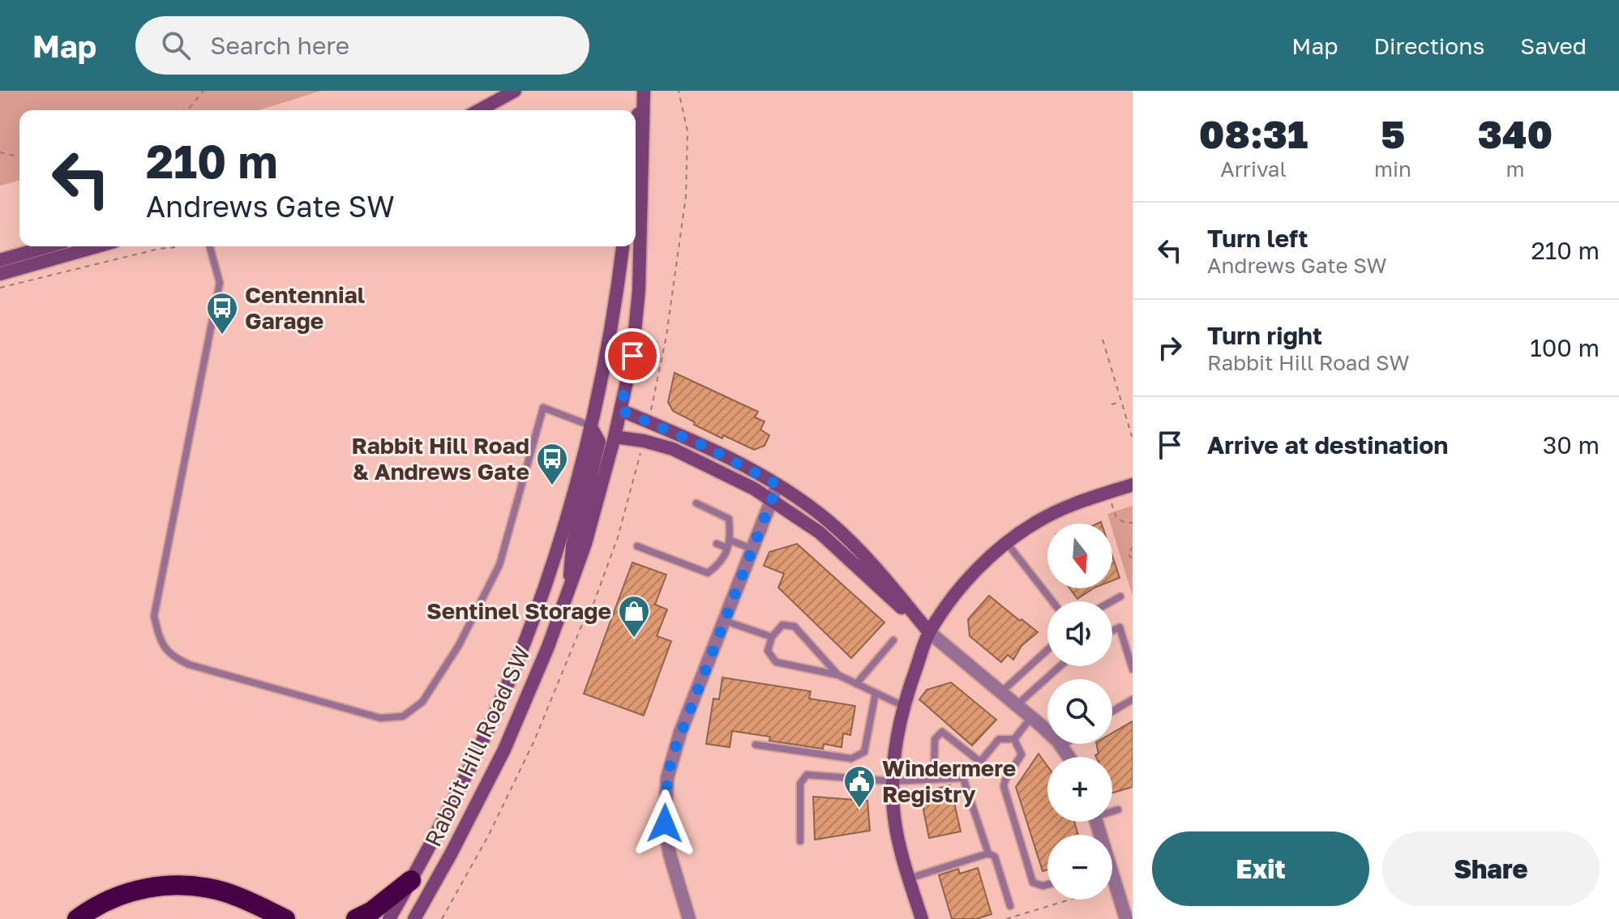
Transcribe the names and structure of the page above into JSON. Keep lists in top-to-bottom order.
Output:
{
  "streets": {
    "main road": ["Rabbit Hill Road SW"]
  },
  "places": {
    "bus stop": ["Centennial Garage", "Rabbit Hill Road & Andrews Gate"],
    "shop": ["Sentinel Storage"],
    "public building": ["Windermere Registry"]
  },
  "north": "bottom",
  "page": {
    "header": "Map",
    "search": "Search here",
    "nav": ["Map", "Directions", "Saved"],
    "eta": [
      "08:31",
      "Arrival",
      "5",
      "min",
      "340",
      "m"
    ],
    "turn": ["210 m", "Andrews Gate SW"],
    "list": [
      {
        "name": "Turn left",
        "note": "Andrews Gate SW",
        "value": "210 m"
      },
      {
        "name": "Turn right",
        "note": "Rabbit Hill Road SW",
        "value": "100 m"
      },
      {
        "name": "Arrive at destination",
        "value": "30 m"
      }
    ],
    "map_buttons": ["+", "−"],
    "buttons": ["Exit", "Share"]
  }
}
